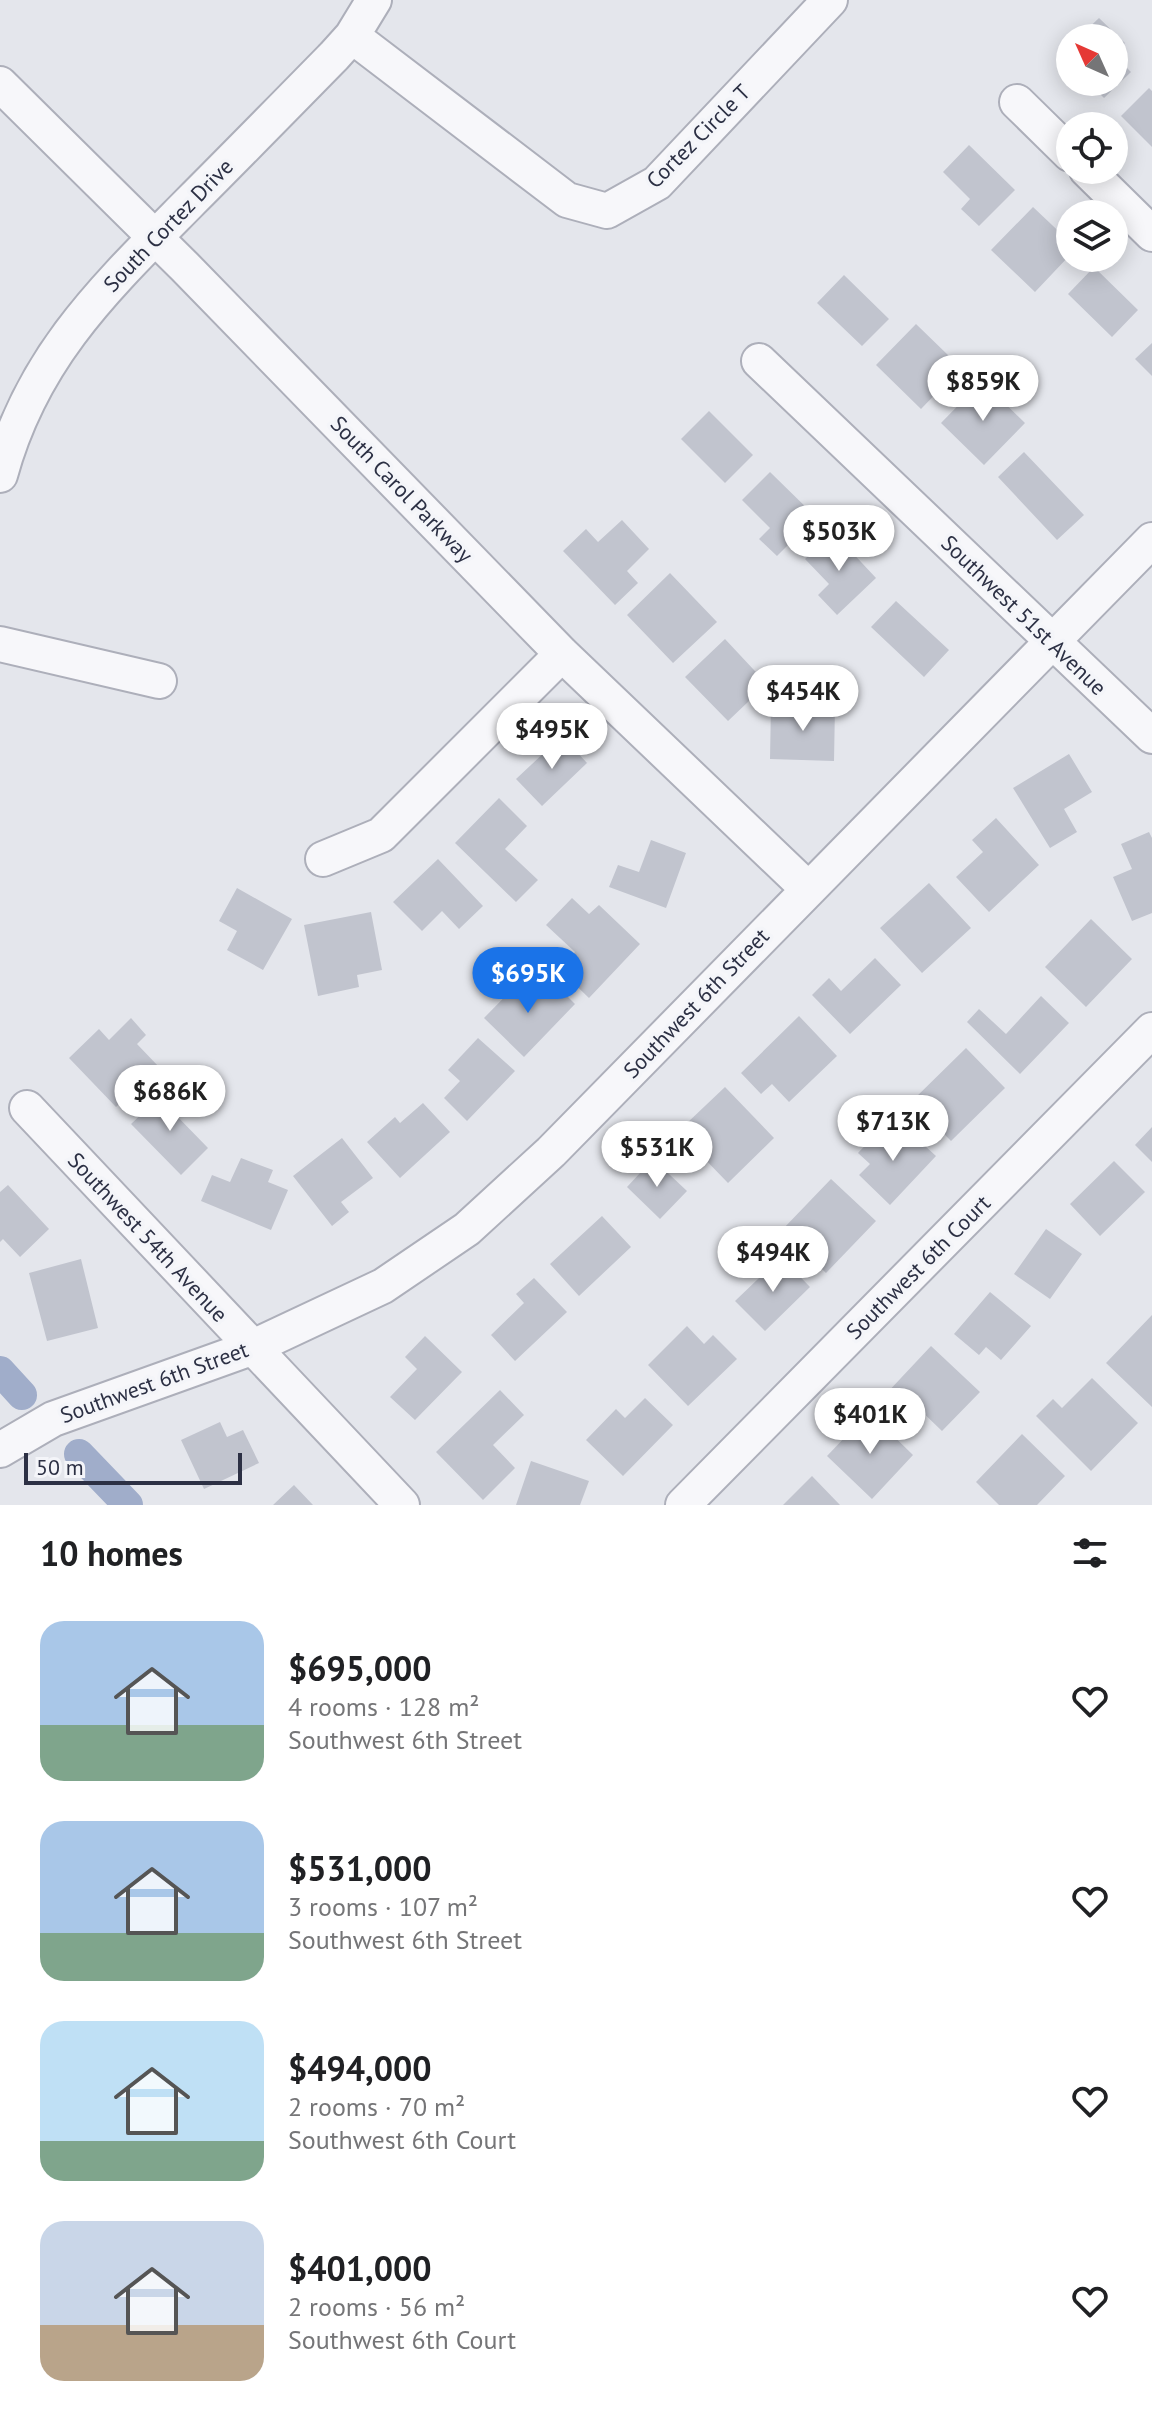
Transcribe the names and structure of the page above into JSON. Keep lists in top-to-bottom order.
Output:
{
  "streets": {
    "street": [
      "Cortez Circle T",
      "South Cortez Drive",
      "South Carol Parkway",
      "Southwest 51st Avenue",
      "Southwest 6th Street",
      "Southwest 54th Avenue",
      "Southwest 6th Court"
    ]
  },
  "crossings": [
    ["Cortez Circle T", "South Cortez Drive"],
    ["South Cortez Drive", "South Carol Parkway"],
    ["South Carol Parkway", "Southwest 6th Street"],
    ["Southwest 51st Avenue", "Southwest 6th Street"],
    ["Southwest 6th Street", "Southwest 54th Avenue"]
  ],
  "scale_bar": "50 m",
  "north": "top left",
  "page": {
    "price": [
      "$859K",
      "$503K",
      "$454K",
      "$495K",
      "$695K",
      "$686K",
      "$713K",
      "$531K",
      "$494K",
      "$401K"
    ],
    "scale": "50 m",
    "heading": "10 homes",
    "list": [
      {
        "name": "$695,000",
        "note": "4 rooms · 128 m² · Southwest 6th Street"
      },
      {
        "name": "$531,000",
        "note": "3 rooms · 107 m² · Southwest 6th Street"
      },
      {
        "name": "$494,000",
        "note": "2 rooms · 70 m² · Southwest 6th Court"
      },
      {
        "name": "$401,000",
        "note": "2 rooms · 56 m² · Southwest 6th Court"
      }
    ]
  }
}
